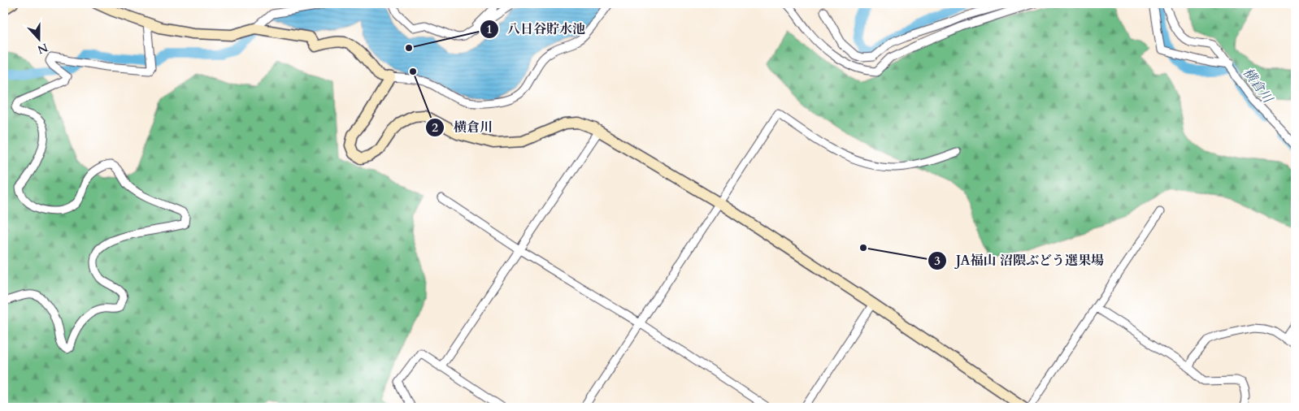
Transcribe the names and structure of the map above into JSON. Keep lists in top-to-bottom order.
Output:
{
  "water": ["横倉川"],
  "places": ["八日谷貯水池", "横倉川", "JA福山 沼隈ぶどう選果場"],
  "north": "bottom"
}
